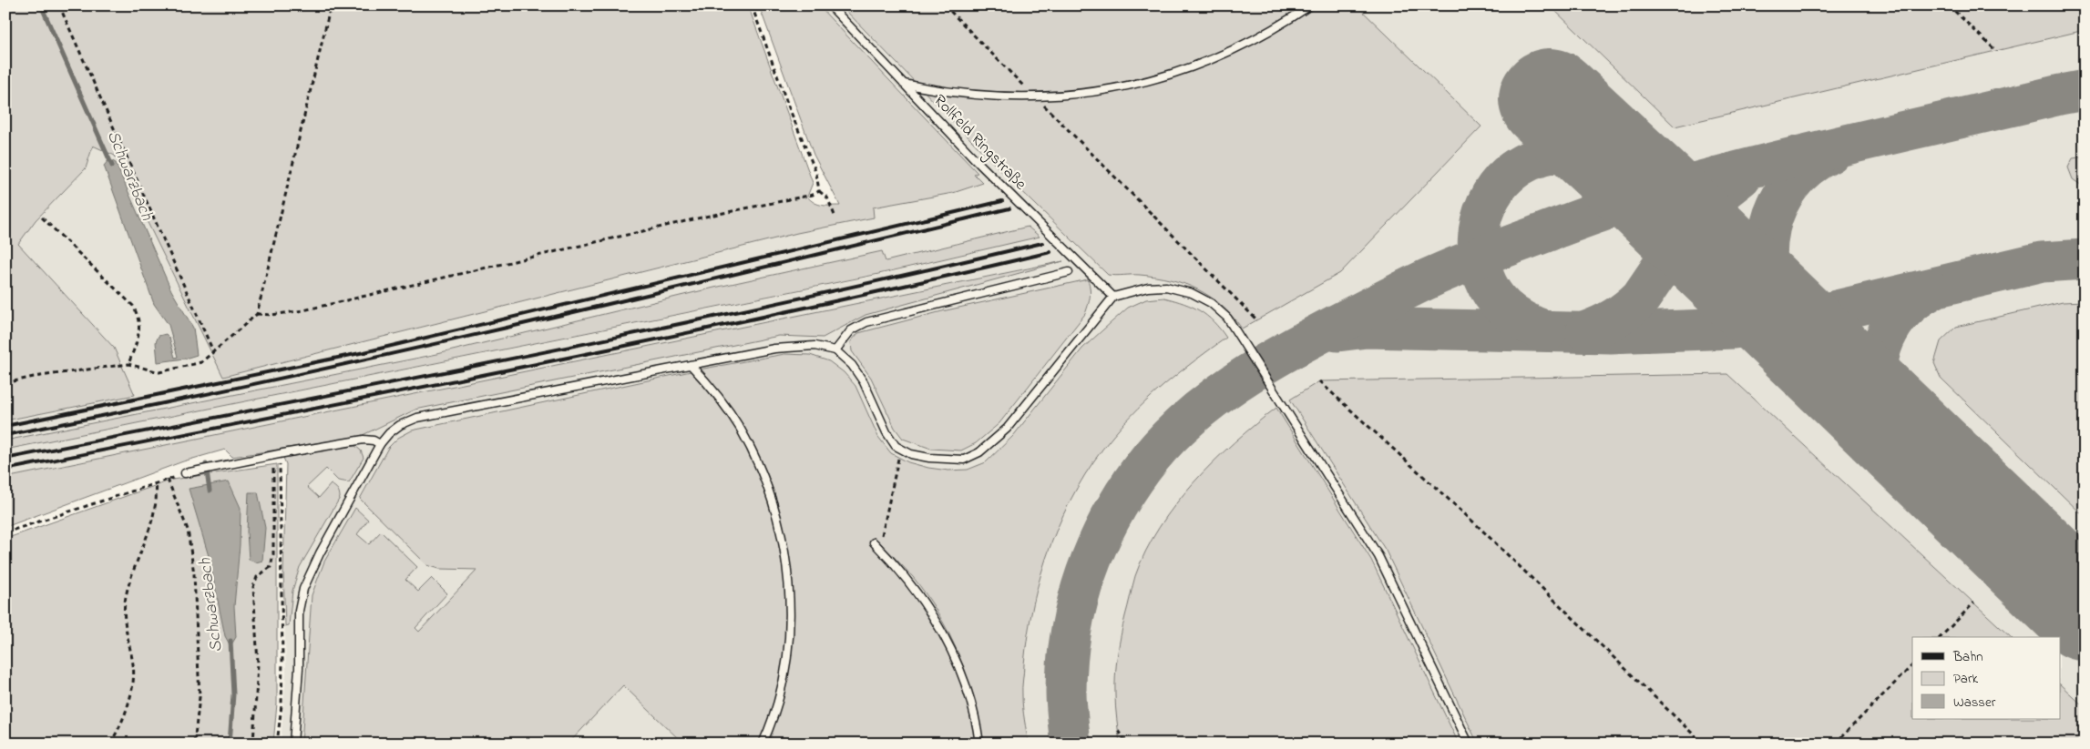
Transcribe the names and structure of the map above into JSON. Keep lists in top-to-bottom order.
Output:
{
  "streets": {
    "lane": ["Rollfeld Ringstraße"]
  },
  "water": ["Schwarzbach"],
  "legend": ["Bahn", "Park", "Wasser"]
}
